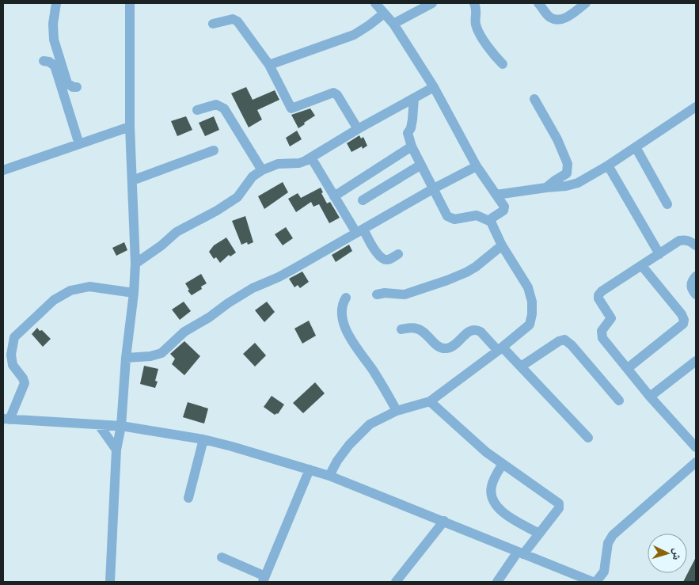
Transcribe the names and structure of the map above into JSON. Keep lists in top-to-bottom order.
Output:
{
  "north": "right"
}
